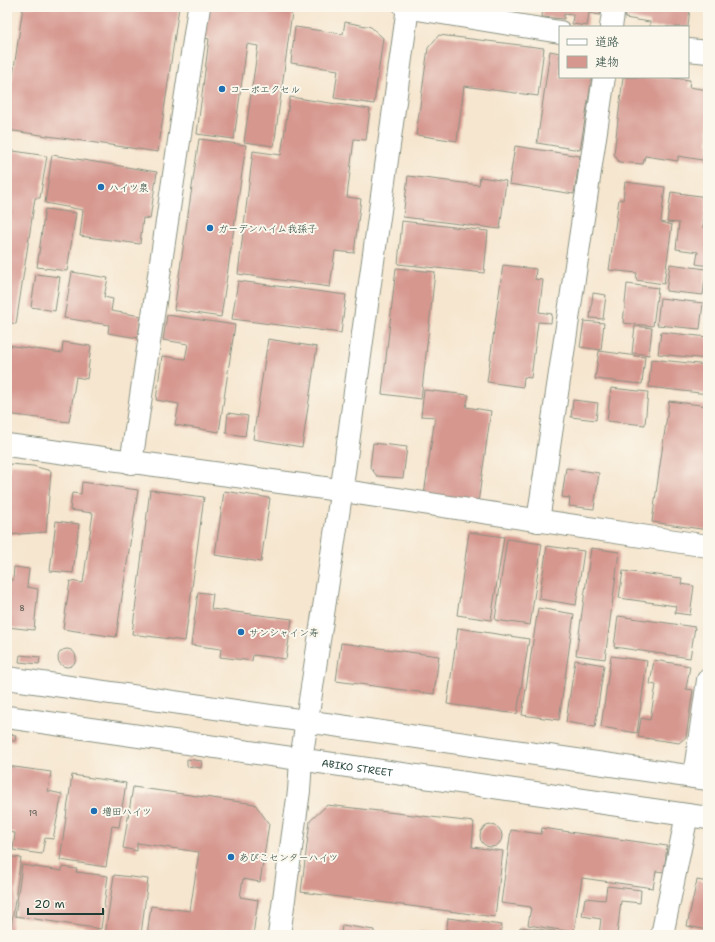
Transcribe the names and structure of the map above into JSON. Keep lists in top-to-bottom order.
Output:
{
  "streets": {
    "street": ["ABIKO STREET"]
  },
  "places": [
    "コーポエクセル",
    "ハイツ泉",
    "ガーデンハイム我孫子",
    "サンシャイン寿",
    "増田ハイツ",
    "あびこセンターハイツ"
  ],
  "house_numbers": ["8", "19"],
  "legend": ["道路", "建物"],
  "scale_bar": "20 m"
}
